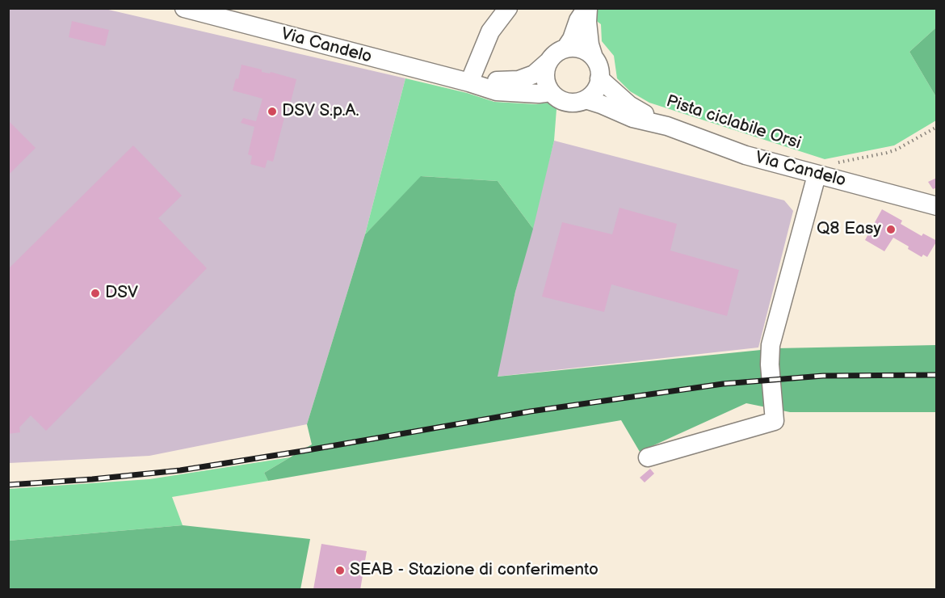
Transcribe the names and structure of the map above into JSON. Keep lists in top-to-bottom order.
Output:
{
  "streets": {
    "street": ["Via Candelo"]
  },
  "places": [
    "DSV S.p.A.",
    "Q8 Easy",
    "DSV",
    "SEAB - Stazione di conferimento"
  ]
}
